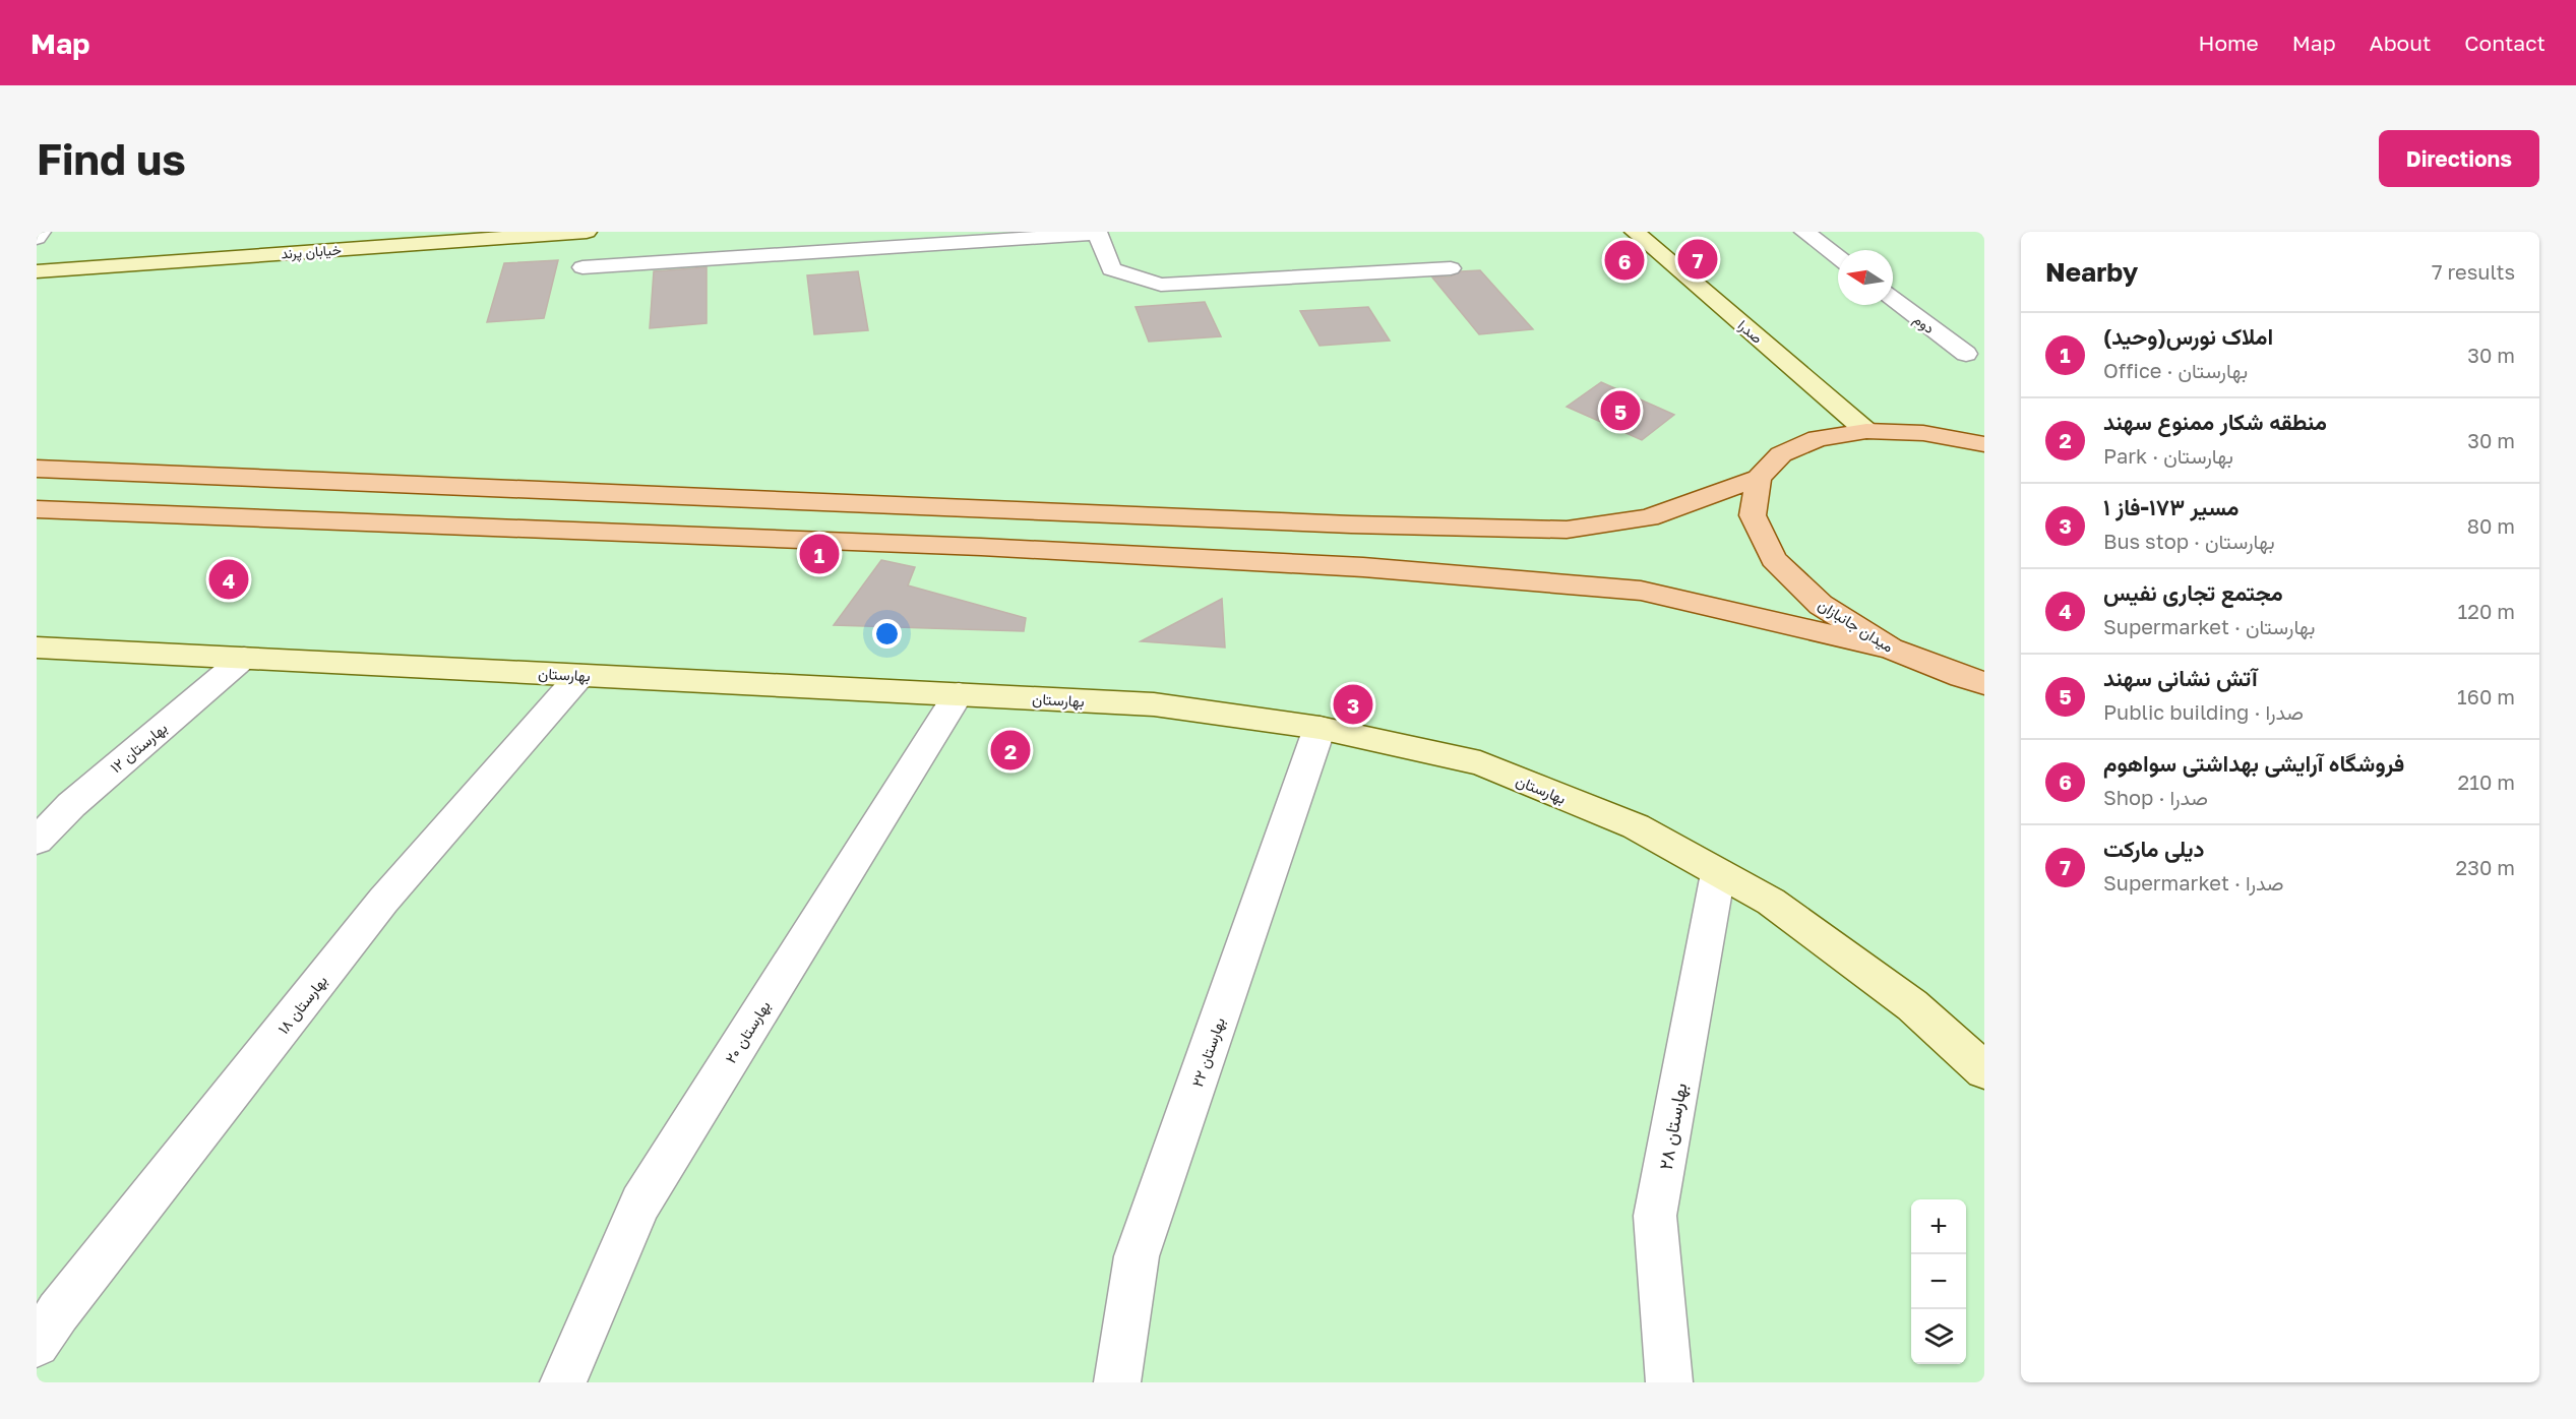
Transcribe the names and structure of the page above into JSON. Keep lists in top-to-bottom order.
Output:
{
  "streets": {
    "main road": ["میدان جانبازان"],
    "street": [
      "خیابان پرند",
      "دوم",
      "صدرا",
      "بهارستان",
      "بهارستان ۱۲",
      "بهارستان ۱۸",
      "بهارستان ۲۰",
      "بهارستان ۲۲",
      "بهارستان ۲۸"
    ]
  },
  "crossings": [
    ["بهارستان", "بهارستان ۱۲"],
    ["بهارستان", "بهارستان ۱۸"],
    ["بهارستان", "بهارستان ۲۰"],
    ["بهارستان", "بهارستان ۲۲"],
    ["بهارستان", "بهارستان ۲۸"]
  ],
  "north": "left",
  "page": {
    "header": "Map",
    "nav": [
      "Home",
      "Map",
      "About",
      "Contact"
    ],
    "buttons": "Directions",
    "title": "Find us",
    "heading": ["Nearby", "7 results"],
    "pins": [
      "7",
      "6",
      "5",
      "1",
      "4",
      "3",
      "2"
    ],
    "list": [
      {
        "mark": "1",
        "name": "املاک نورس(وحید)",
        "note": "Office · بهارستان",
        "value": "30 m"
      },
      {
        "mark": "2",
        "name": "منطقه شکار ممنوع سهند",
        "note": "Park · بهارستان",
        "value": "30 m"
      },
      {
        "mark": "3",
        "name": "مسیر ۱۷۳-فاز ۱",
        "note": "Bus stop · بهارستان",
        "value": "80 m"
      },
      {
        "mark": "4",
        "name": "مجتمع تجاری نفیس",
        "note": "Supermarket · بهارستان",
        "value": "120 m"
      },
      {
        "mark": "5",
        "name": "آتش نشانی سهند",
        "note": "Public building · صدرا",
        "value": "160 m"
      },
      {
        "mark": "6",
        "name": "فروشگاه آرایشی بهداشتی سواهوم",
        "note": "Shop · صدرا",
        "value": "210 m"
      },
      {
        "mark": "7",
        "name": "دیلی مارکت",
        "note": "Supermarket · صدرا",
        "value": "230 m"
      }
    ],
    "map_buttons": ["+", "−"]
  }
}
